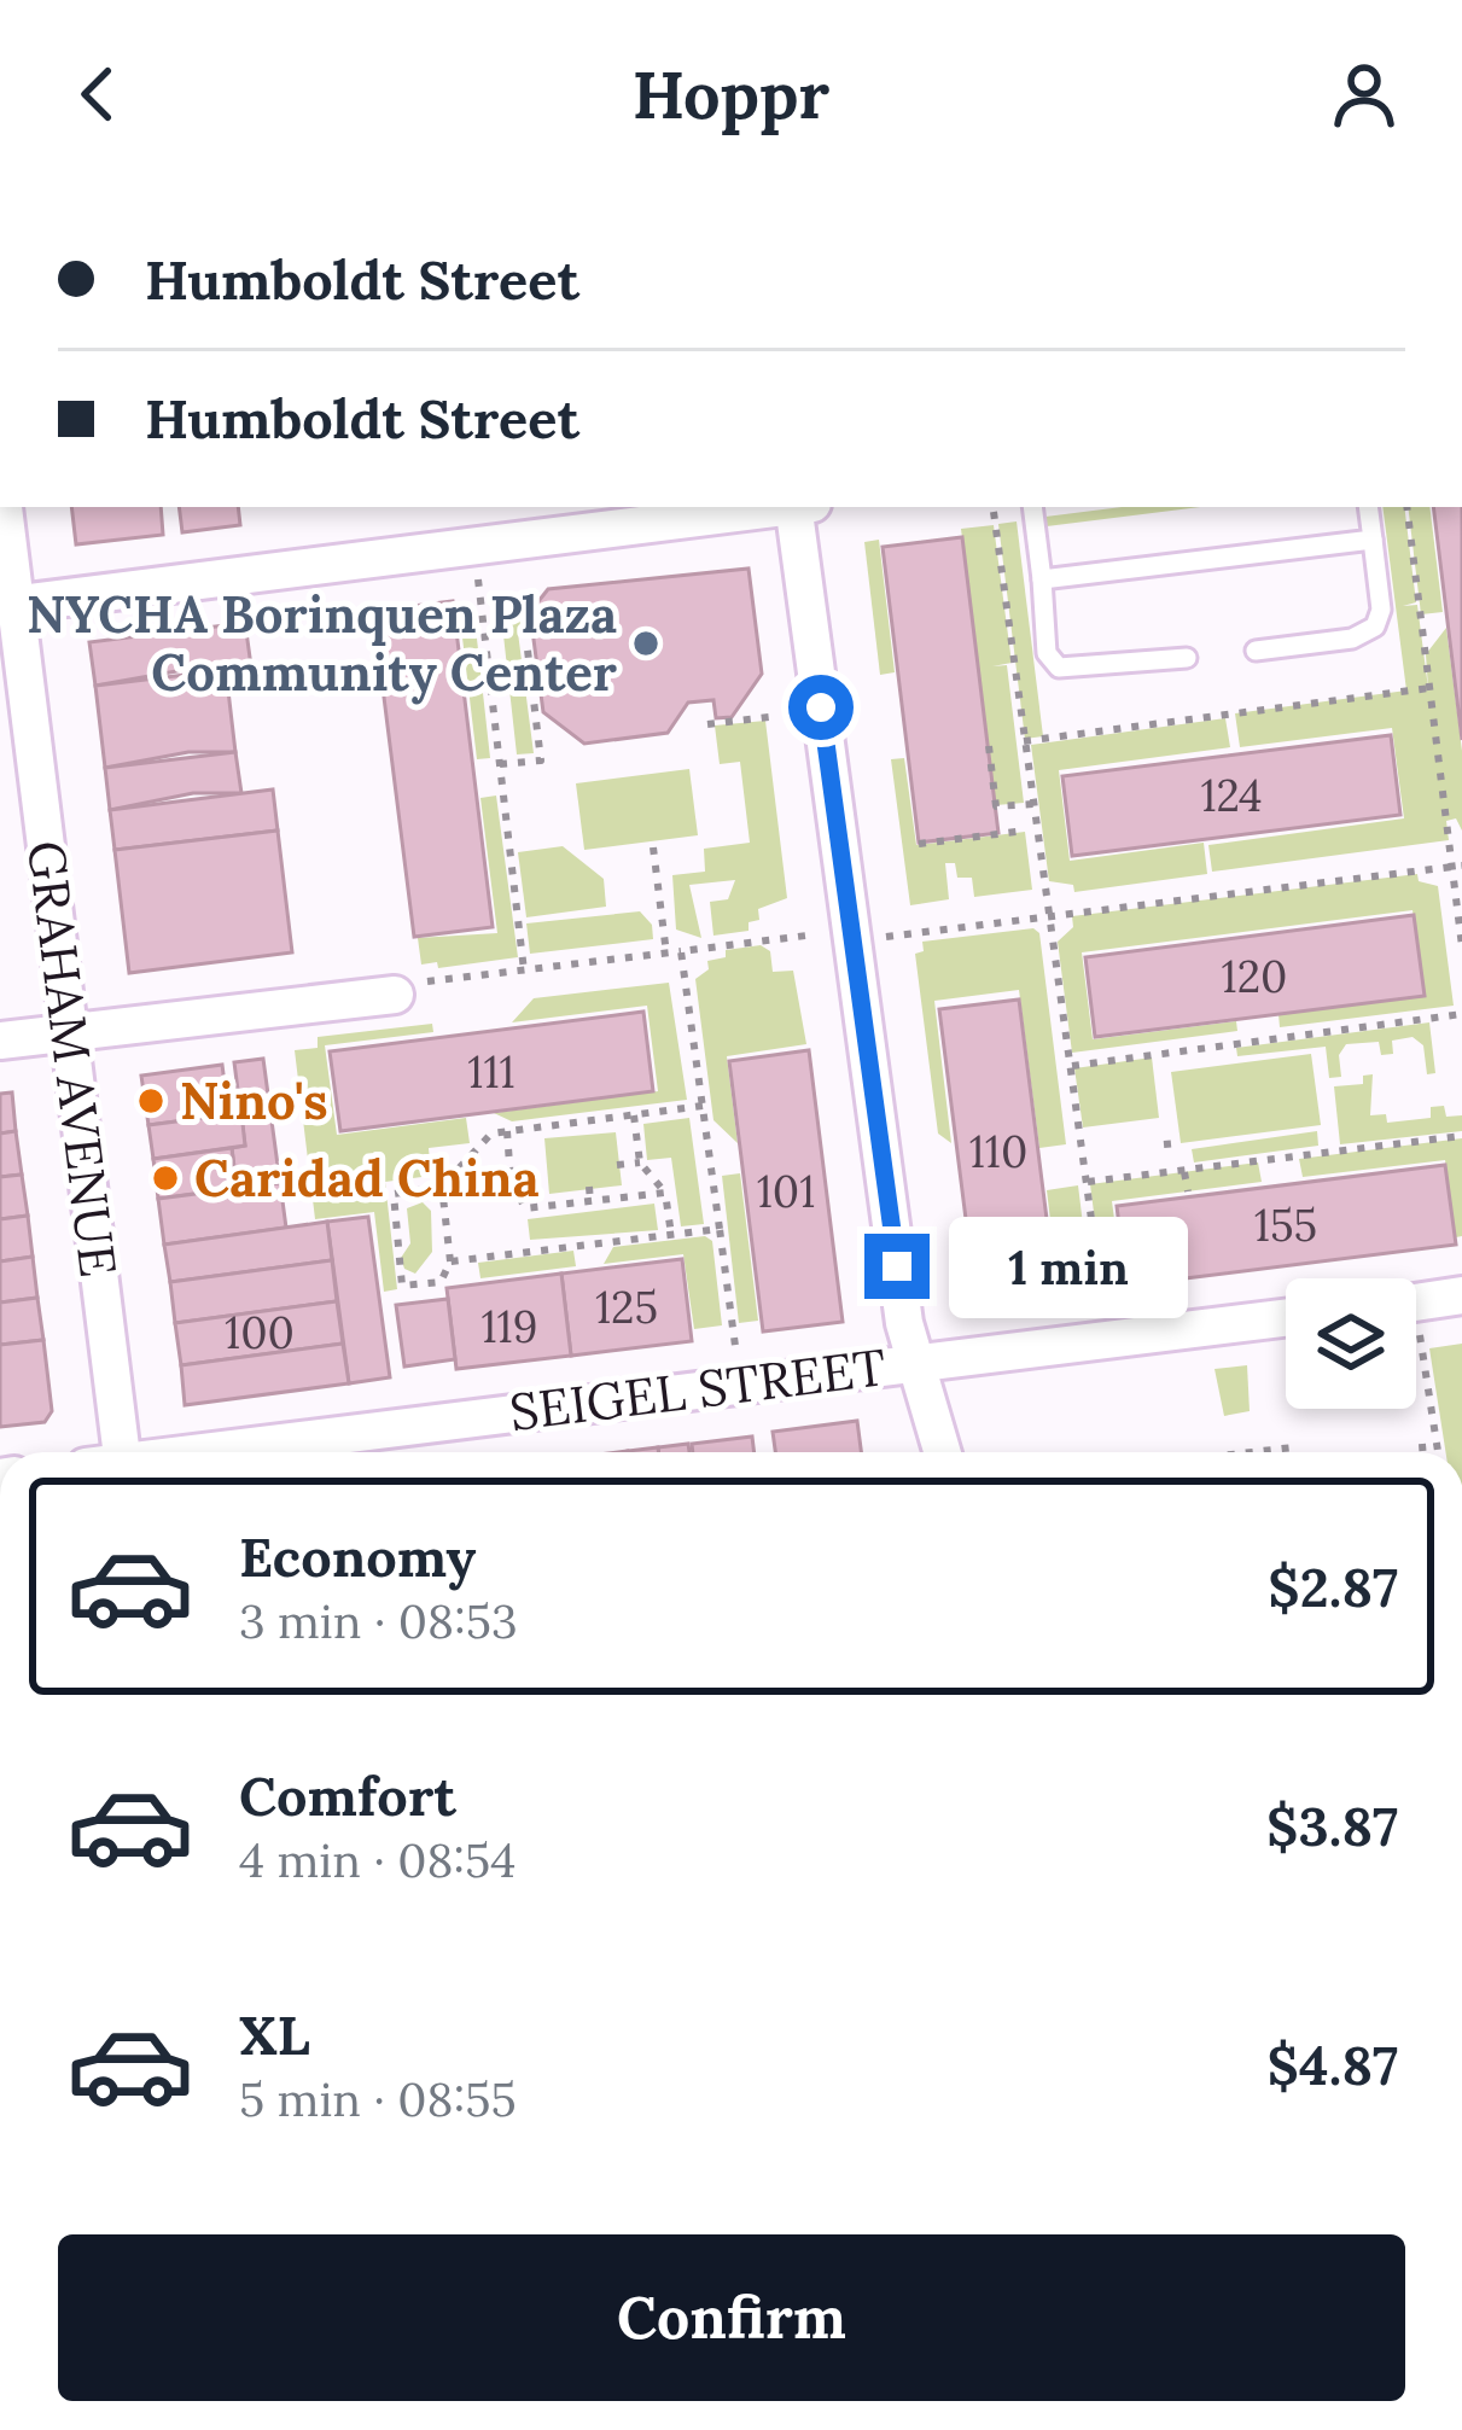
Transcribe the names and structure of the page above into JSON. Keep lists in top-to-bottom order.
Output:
{
  "streets": {
    "street": ["GRAHAM AVENUE", "SEIGEL STREET"]
  },
  "places": ["NYCHA Borinquen Plaza Community Center", "Nino's", "Caridad China"],
  "house_numbers": [
    "124",
    "120",
    "111",
    "110",
    "101",
    "155",
    "125",
    "119",
    "100"
  ],
  "page": {
    "header": "Hoppr",
    "banner": ["Humboldt Street", "Humboldt Street"],
    "bubble": "1 min",
    "list": [
      {
        "name": "Economy",
        "note": "3 min · 08:53",
        "value": "$2.87"
      },
      {
        "name": "Comfort",
        "note": "4 min · 08:54",
        "value": "$3.87"
      },
      {
        "name": "XL",
        "note": "5 min · 08:55",
        "value": "$4.87"
      }
    ],
    "buttons": "Confirm"
  }
}
